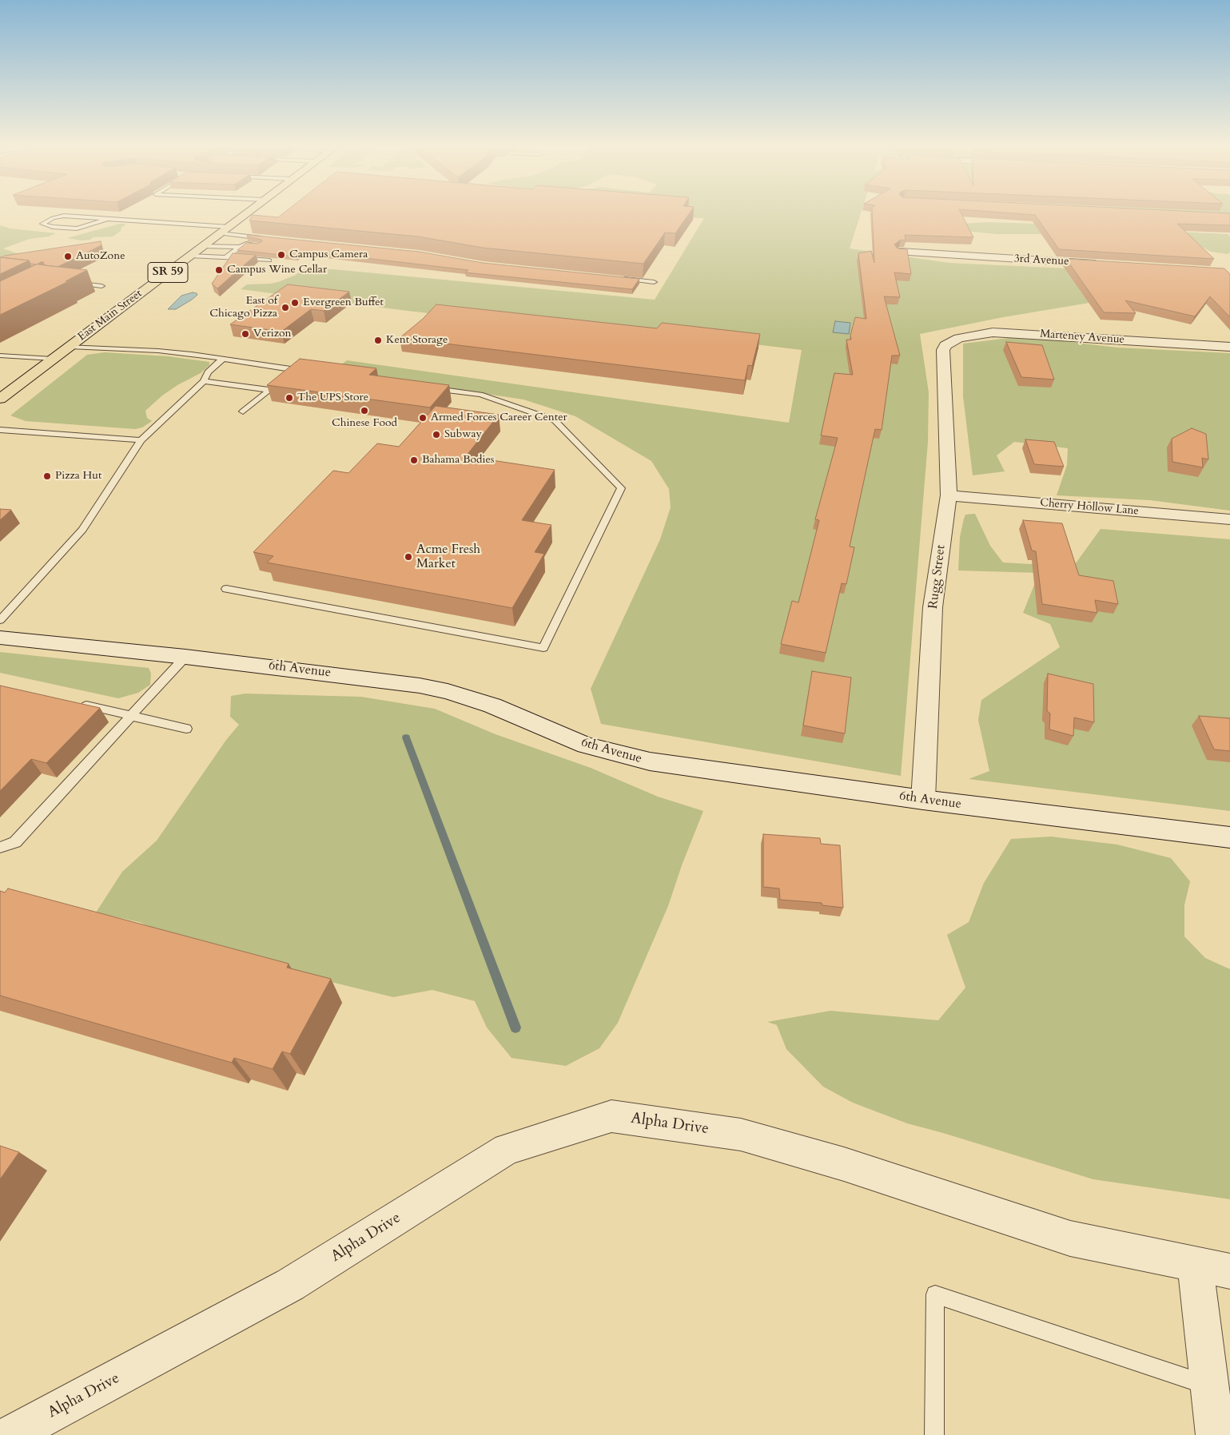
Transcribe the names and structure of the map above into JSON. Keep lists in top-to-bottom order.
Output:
{
  "streets": {
    "main road": ["SR 59", "East Main Street"],
    "street": [
      "3rd Avenue",
      "Marteney Avenue",
      "Cherry Hollow Lane",
      "Rugg Street",
      "6th Avenue",
      "Alpha Drive"
    ]
  },
  "crossings": [
    ["Marteney Avenue", "Rugg Street"],
    ["Cherry Hollow Lane", "Rugg Street"],
    ["Rugg Street", "6th Avenue"]
  ],
  "places": [
    "Campus Camera",
    "AutoZone",
    "Campus Wine Cellar",
    "Evergreen Buffet",
    "East of Chicago Pizza",
    "Verizon",
    "Kent Storage",
    "The UPS Store",
    "Chinese Food",
    "Armed Forces Career Center",
    "Subway",
    "Bahama Bodies",
    "Pizza Hut",
    "Acme Fresh Market"
  ]
}
